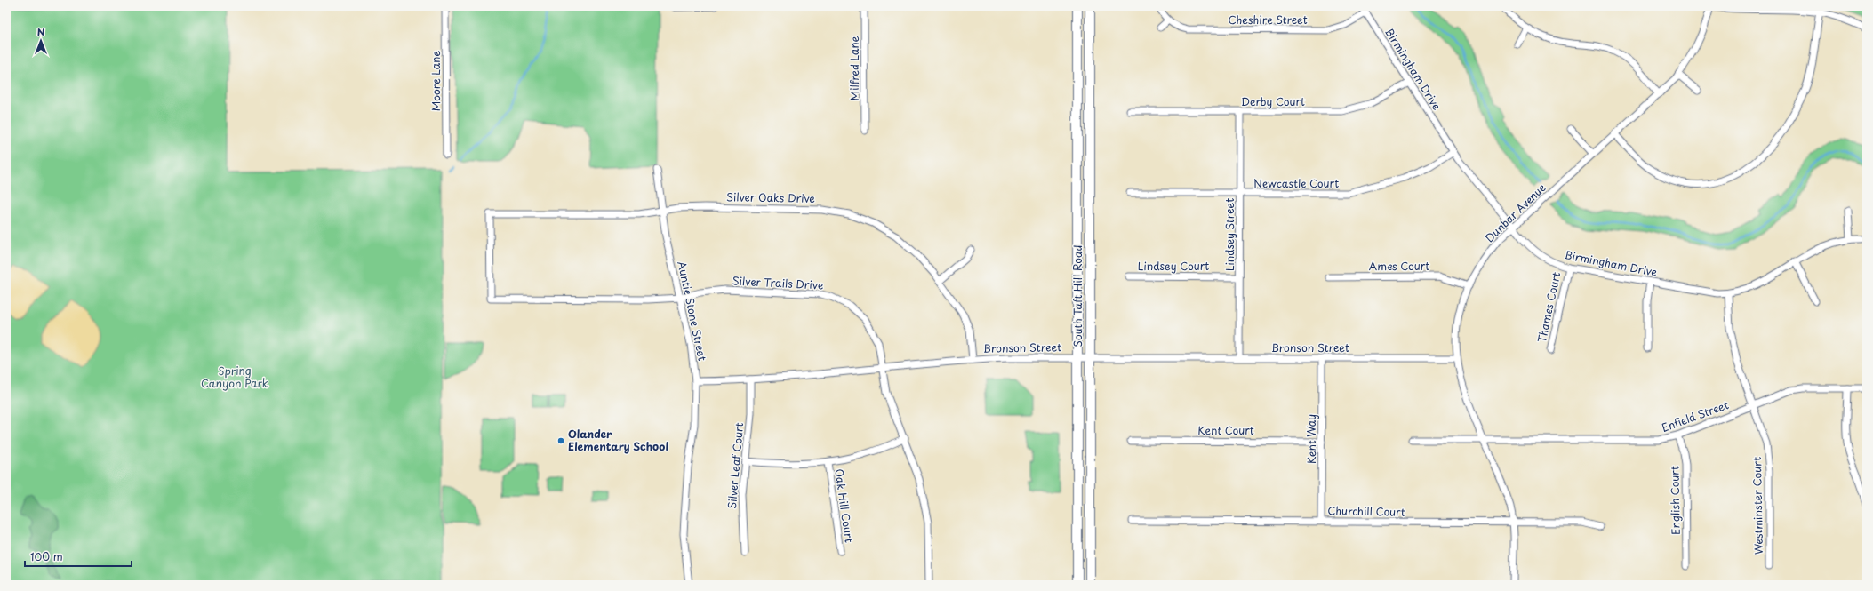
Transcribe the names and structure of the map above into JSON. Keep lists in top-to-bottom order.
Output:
{
  "streets": {
    "main road": ["South Taft Hill Road"],
    "street": [
      "Cheshire Street",
      "Milfred Lane",
      "Birmingham Drive",
      "Moore Lane",
      "Derby Court",
      "Newcastle Court",
      "Silver Oaks Drive",
      "Dunbar Avenue",
      "Lindsey Street",
      "Lindsey Court",
      "Ames Court",
      "Silver Trails Drive",
      "Thames Court",
      "Auntie Stone Street",
      "Bronson Street",
      "Enfield Street",
      "Kent Court",
      "Kent Way",
      "Silver Leaf Court",
      "English Court",
      "Oak Hill Court",
      "Westminster Court",
      "Churchill Court"
    ]
  },
  "crossings": [
    ["Cheshire Street", "Birmingham Drive"],
    ["Birmingham Drive", "Derby Court"],
    ["Birmingham Drive", "Newcastle Court"],
    ["Birmingham Drive", "Dunbar Avenue"],
    ["Birmingham Drive", "Thames Court"],
    ["Birmingham Drive", "Westminster Court"],
    ["Derby Court", "Lindsey Street"],
    ["Newcastle Court", "Lindsey Street"],
    ["Silver Oaks Drive", "Silver Trails Drive"],
    ["Silver Oaks Drive", "Auntie Stone Street"],
    ["Silver Oaks Drive", "Bronson Street"],
    ["Dunbar Avenue", "Ames Court"],
    ["Dunbar Avenue", "Bronson Street"],
    ["Dunbar Avenue", "Enfield Street"],
    ["Dunbar Avenue", "Churchill Court"],
    ["Lindsey Street", "Lindsey Court"],
    ["Lindsey Street", "Bronson Street"],
    ["Silver Trails Drive", "Auntie Stone Street"],
    ["Silver Trails Drive", "Bronson Street"],
    ["South Taft Hill Road", "Bronson Street"],
    ["Auntie Stone Street", "Bronson Street"],
    ["Bronson Street", "Kent Way"],
    ["Bronson Street", "Silver Leaf Court"],
    ["Enfield Street", "English Court"],
    ["Enfield Street", "Westminster Court"],
    ["Kent Court", "Kent Way"],
    ["Kent Way", "Churchill Court"]
  ],
  "parks": ["Spring Canyon Park"],
  "places": ["Olander Elementary School"],
  "scale_bar": "100 m",
  "north": "top"
}
